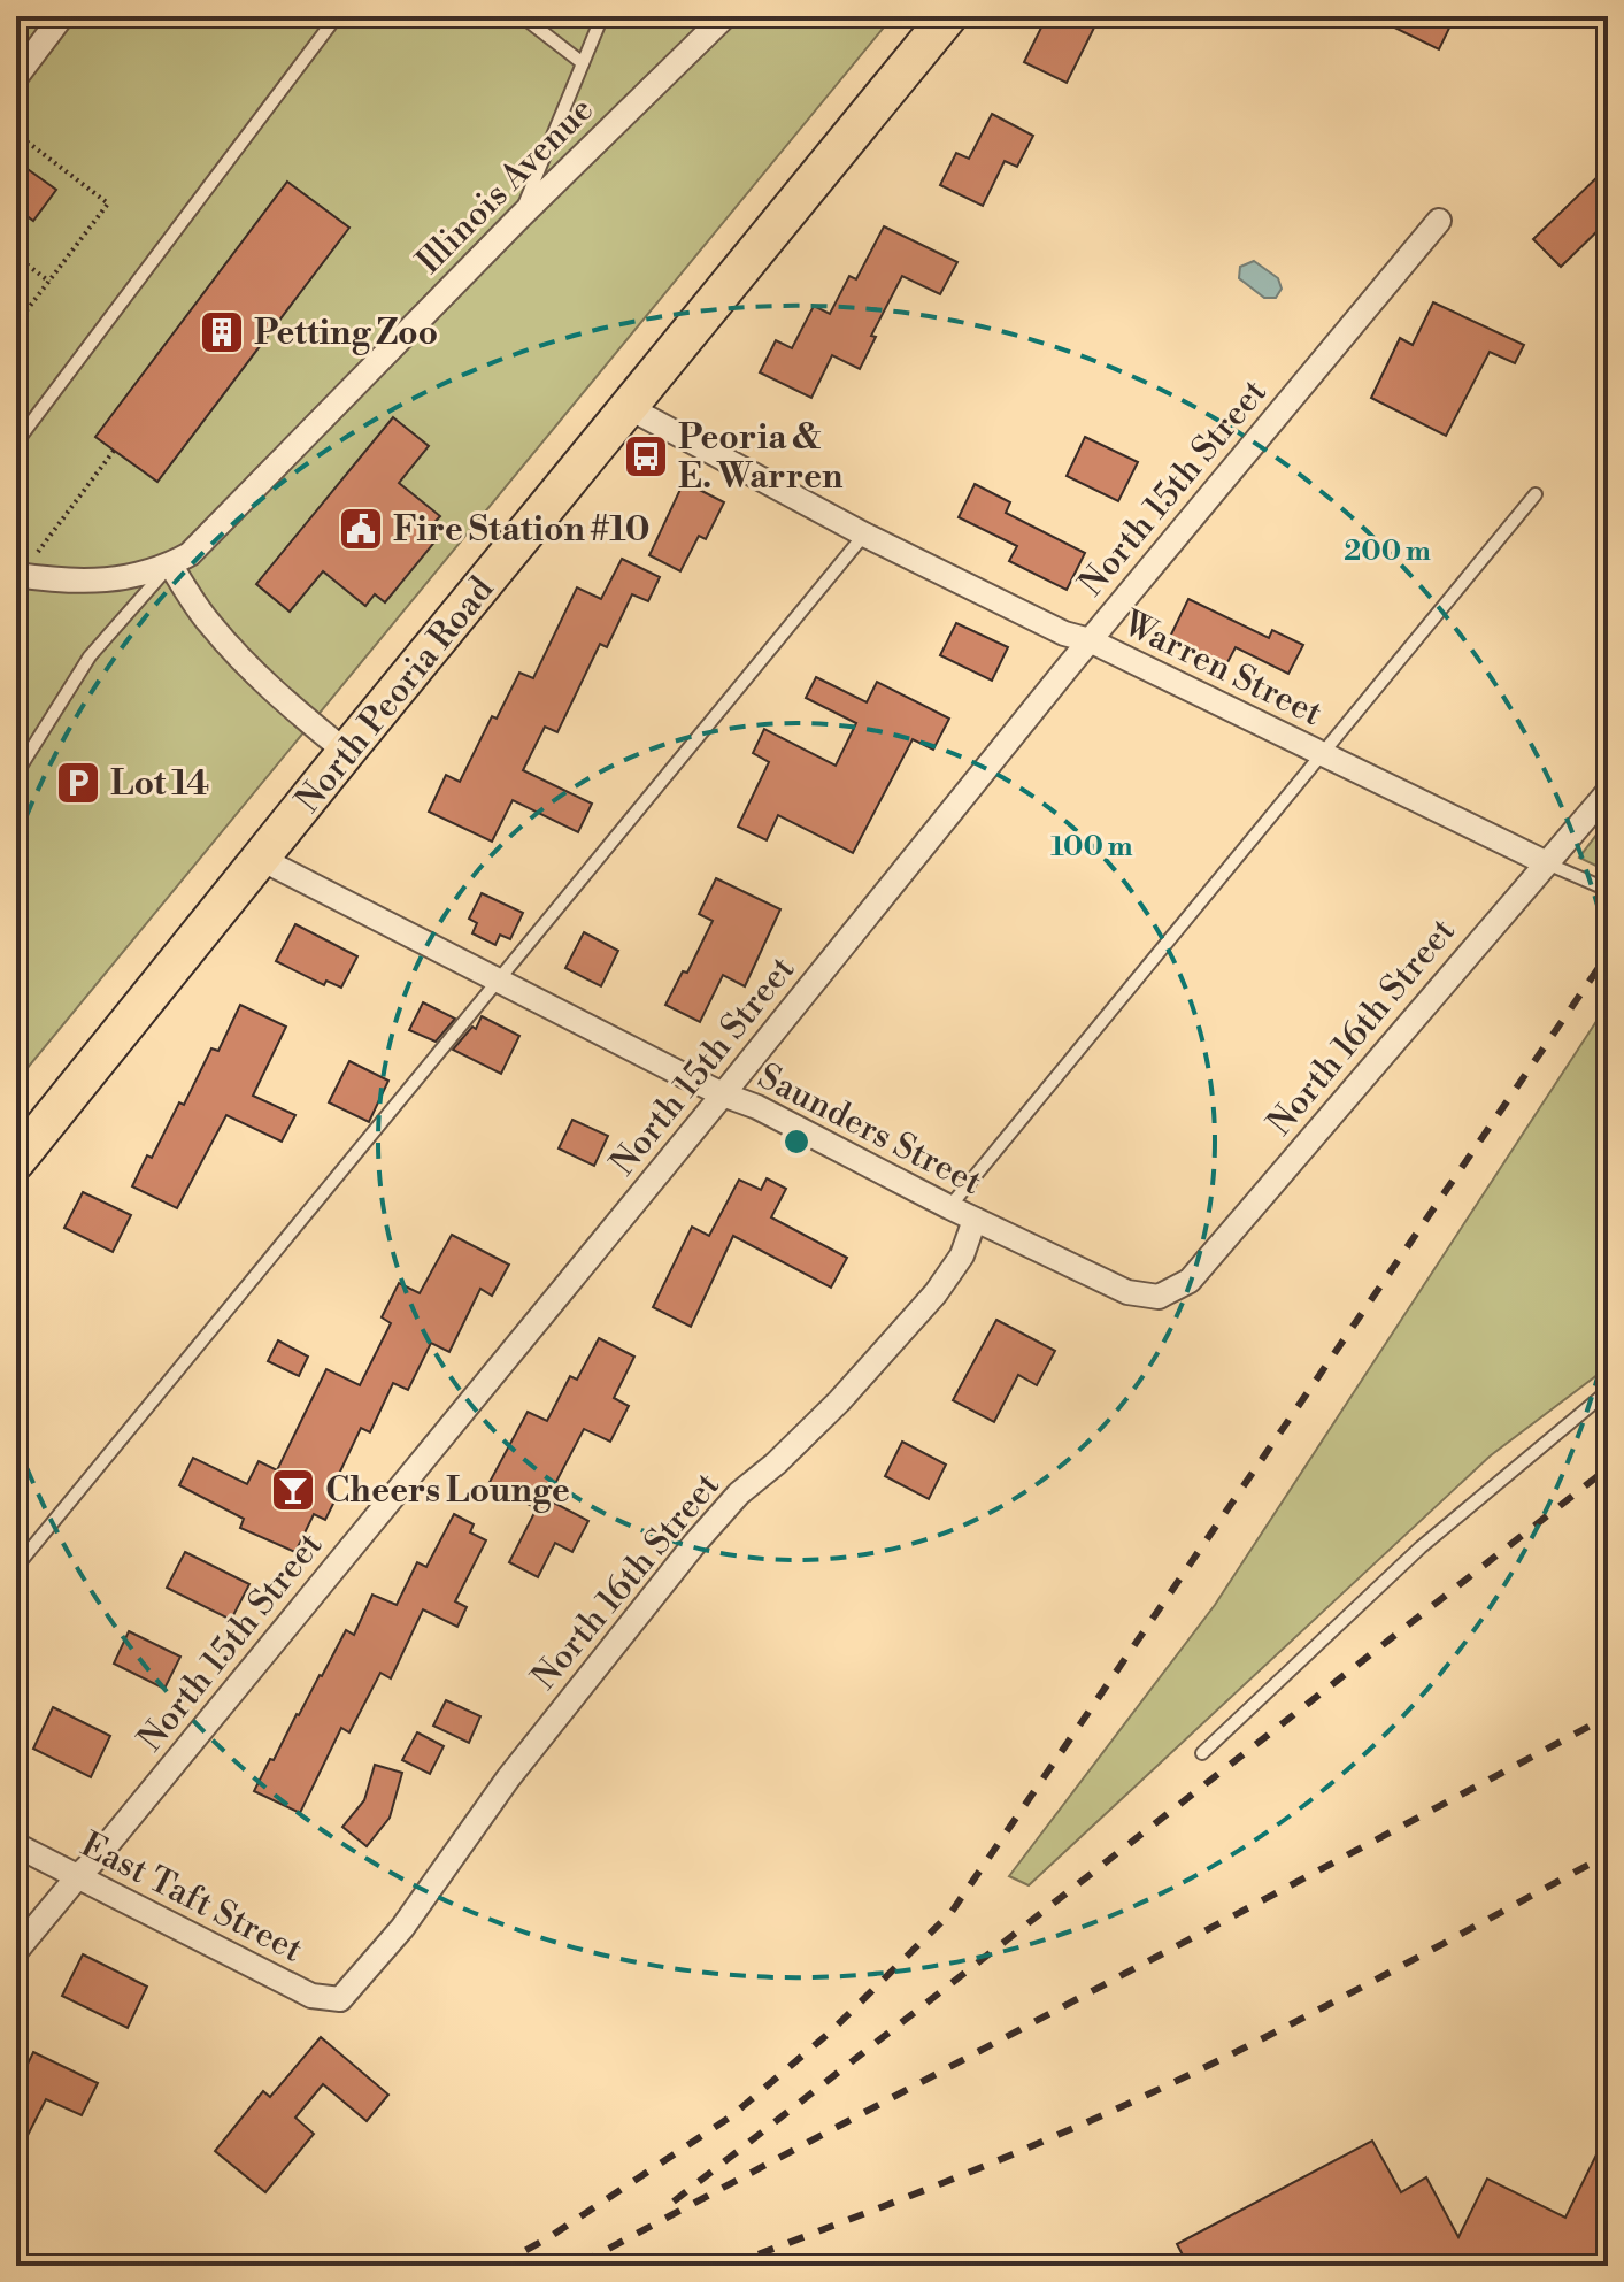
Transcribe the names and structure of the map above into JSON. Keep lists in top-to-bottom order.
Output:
{
  "streets": {
    "main road": ["North Peoria Road"],
    "street": [
      "Illinois Avenue",
      "North 15th Street",
      "Warren Street",
      "North 16th Street",
      "Saunders Street",
      "East Taft Street"
    ]
  },
  "crossings": [
    ["North 15th Street", "Warren Street"],
    ["North 15th Street", "Saunders Street"],
    ["North 15th Street", "East Taft Street"],
    ["Warren Street", "North Peoria Road"],
    ["Warren Street", "North 16th Street"],
    ["North Peoria Road", "Saunders Street"],
    ["North 16th Street", "Saunders Street"],
    ["North 16th Street", "East Taft Street"]
  ],
  "places": {
    "building": ["Petting Zoo"],
    "bus stop": ["Peoria & E. Warren"],
    "public building": ["Fire Station #10"],
    "parking": ["Lot 14"],
    "bar": ["Cheers Lounge"]
  },
  "rings": ["200 m", "100 m"]
}
